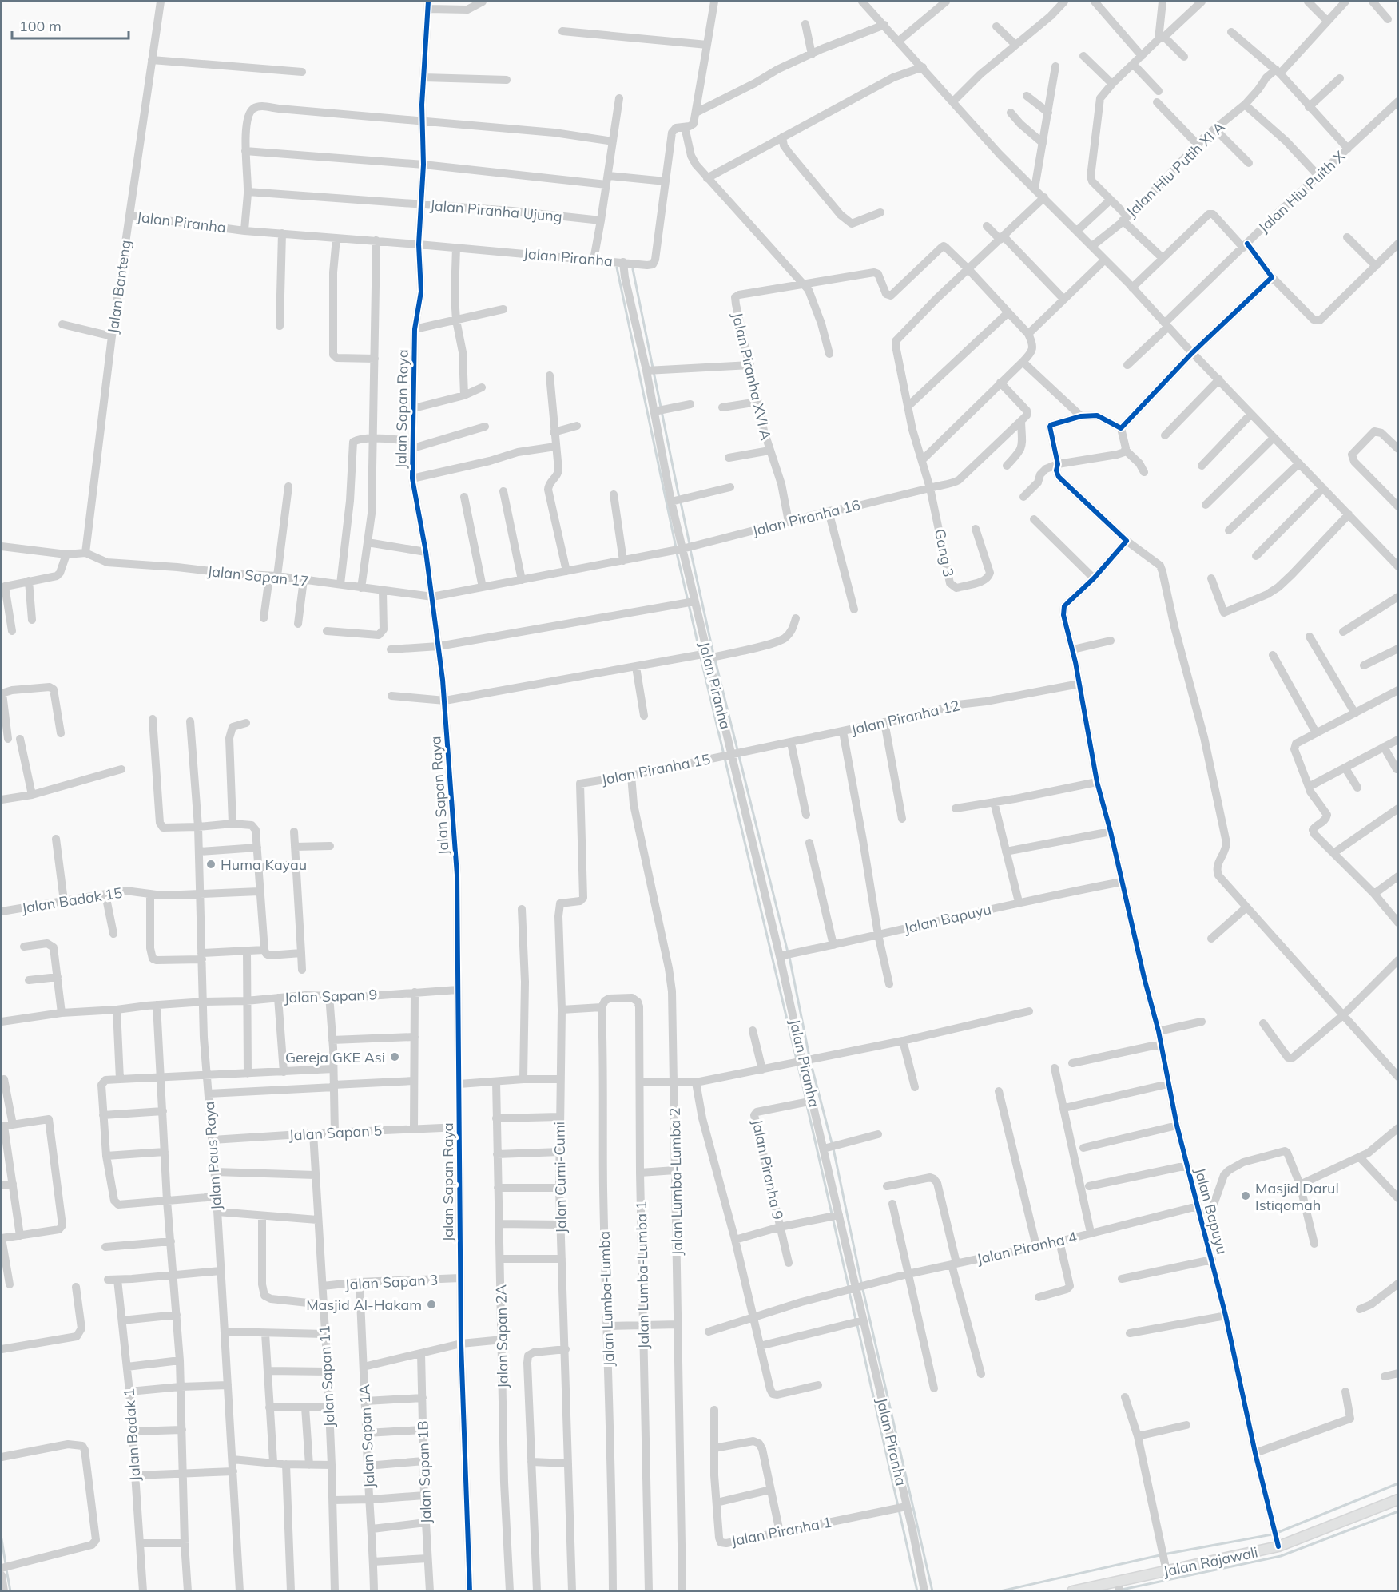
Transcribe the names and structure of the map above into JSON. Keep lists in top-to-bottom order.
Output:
{
  "streets": {
    "main road": ["Jalan Rajawali"],
    "street": [
      "Jalan Hiu Putih XI A",
      "Jalan Hiu Puith X",
      "Jalan Piranha Ujung",
      "Jalan Piranha",
      "Jalan Banteng",
      "Jalan Piranha XVI A",
      "Jalan Sapan Raya",
      "Jalan Piranha 16",
      "Gang 3",
      "Jalan Sapan 17",
      "Jalan Piranha 12",
      "Jalan Piranha 15",
      "Jalan Badak 15",
      "Jalan Bapuyu",
      "Jalan Sapan 9",
      "Jalan Sapan 5",
      "Jalan Paus Raya",
      "Jalan Piranha 9",
      "Jalan Cumi-Cumi",
      "Jalan Lumba-Lumba 2",
      "Jalan Piranha 4",
      "Jalan Lumba-Lumba 1",
      "Jalan Sapan 3",
      "Jalan Lumba-Lumba",
      "Jalan Sapan 2A",
      "Jalan Sapan 11",
      "Jalan Badak 1",
      "Jalan Sapan 1A",
      "Jalan Sapan 1B",
      "Jalan Piranha 1"
    ]
  },
  "crossings": [
    ["Jalan Piranha Ujung", "Jalan Sapan Raya"],
    ["Jalan Piranha", "Jalan Banteng"],
    ["Jalan Piranha", "Jalan Sapan Raya"],
    ["Jalan Piranha", "Jalan Piranha 16"],
    ["Jalan Piranha", "Jalan Piranha 12"],
    ["Jalan Piranha", "Jalan Piranha 15"],
    ["Jalan Piranha", "Jalan Bapuyu"],
    ["Jalan Piranha", "Jalan Piranha 9"],
    ["Jalan Piranha", "Jalan Piranha 4"],
    ["Jalan Piranha", "Jalan Piranha 1"],
    ["Jalan Banteng", "Jalan Sapan 17"],
    ["Jalan Piranha XVI A", "Jalan Piranha 16"],
    ["Jalan Sapan Raya", "Jalan Sapan 17"],
    ["Jalan Sapan Raya", "Jalan Sapan 9"],
    ["Jalan Sapan Raya", "Jalan Sapan 5"],
    ["Jalan Sapan Raya", "Jalan Sapan 3"],
    ["Jalan Piranha 16", "Gang 3"],
    ["Jalan Piranha 16", "Jalan Sapan 17"],
    ["Jalan Piranha 12", "Jalan Piranha 15"],
    ["Jalan Piranha 15", "Jalan Cumi-Cumi"],
    ["Jalan Piranha 15", "Jalan Lumba-Lumba 2"],
    ["Jalan Badak 15", "Jalan Paus Raya"],
    ["Jalan Bapuyu", "Jalan Piranha 4"],
    ["Jalan Bapuyu", "Jalan Rajawali"],
    ["Jalan Sapan 9", "Jalan Paus Raya"],
    ["Jalan Sapan 5", "Jalan Paus Raya"],
    ["Jalan Sapan 5", "Jalan Sapan 11"],
    ["Jalan Lumba-Lumba 1", "Jalan Lumba-Lumba"],
    ["Jalan Sapan 3", "Jalan Sapan 11"],
    ["Jalan Sapan 3", "Jalan Sapan 1A"]
  ],
  "places": [
    "Huma Kayau",
    "Gereja GKE Asi",
    "Masjid Darul Istiqomah",
    "Masjid Al-Hakam"
  ],
  "scale_bar": "100 m"
}
